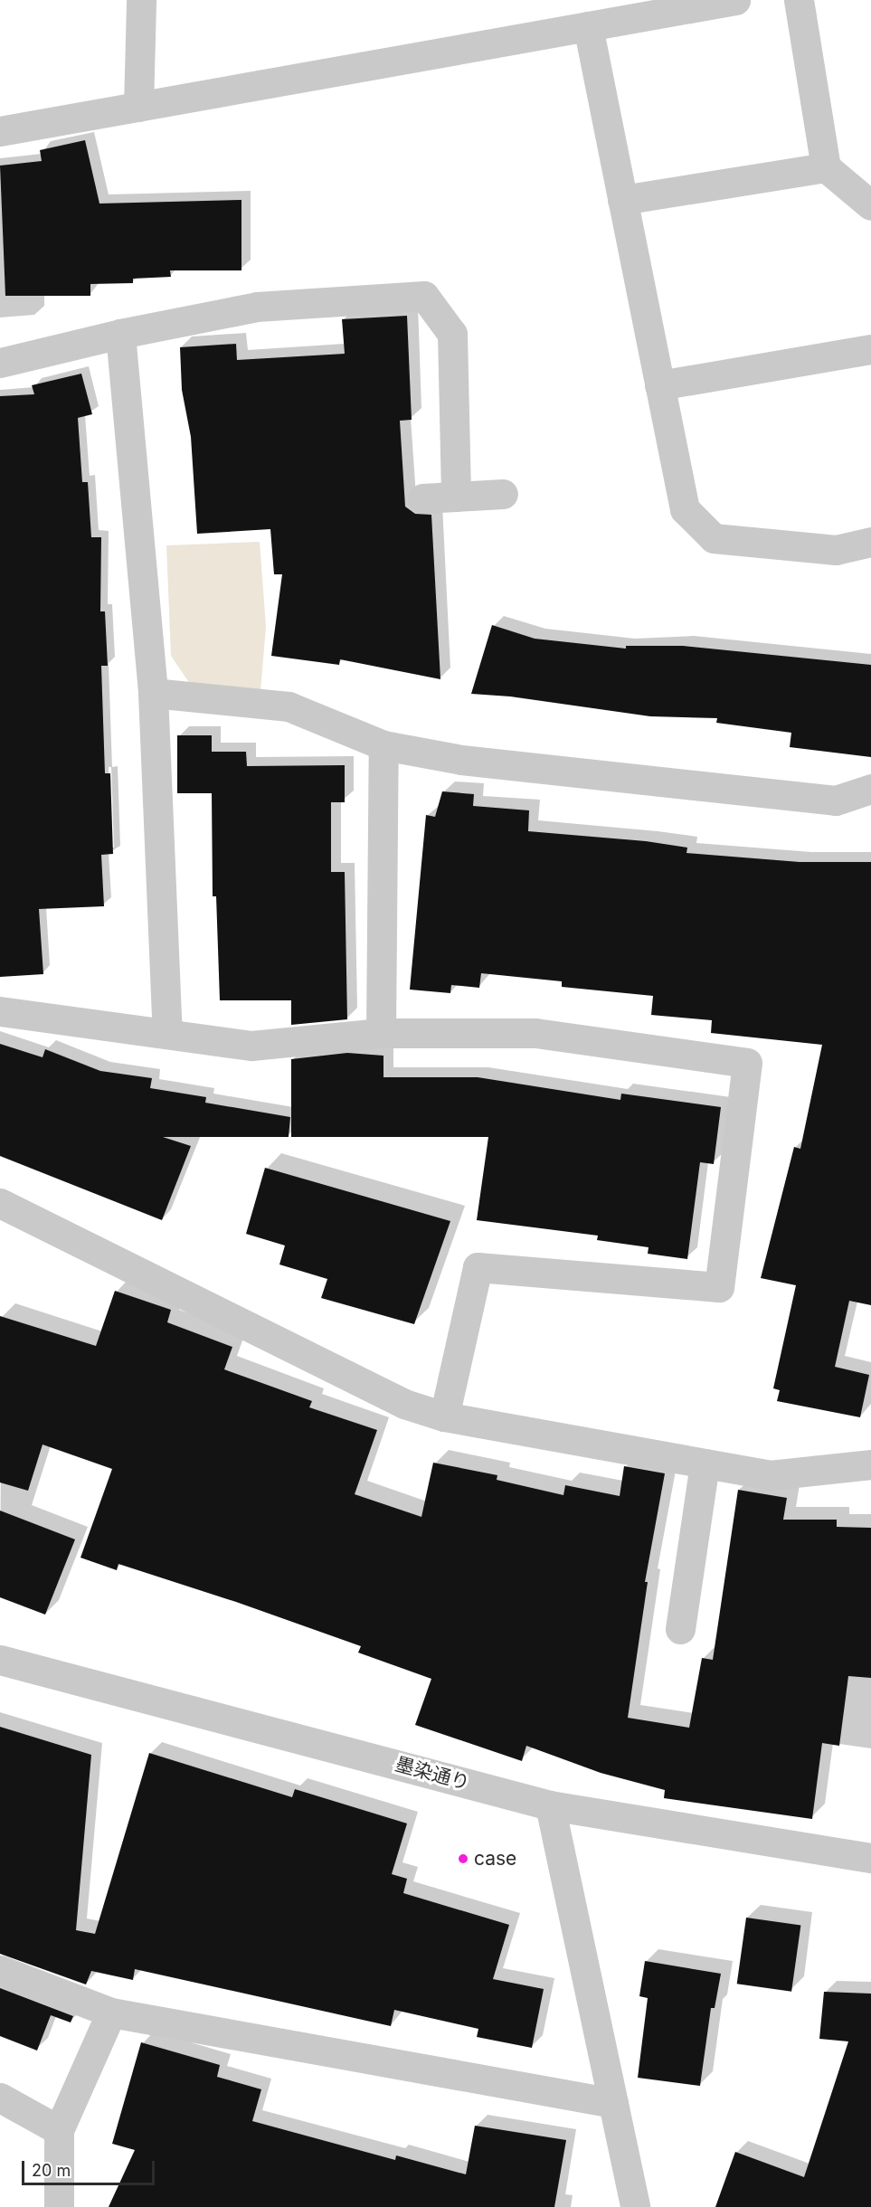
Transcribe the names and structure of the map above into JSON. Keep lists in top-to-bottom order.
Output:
{
  "streets": {
    "street": ["墨染通り"]
  },
  "places": ["case"],
  "scale_bar": "20 m"
}
